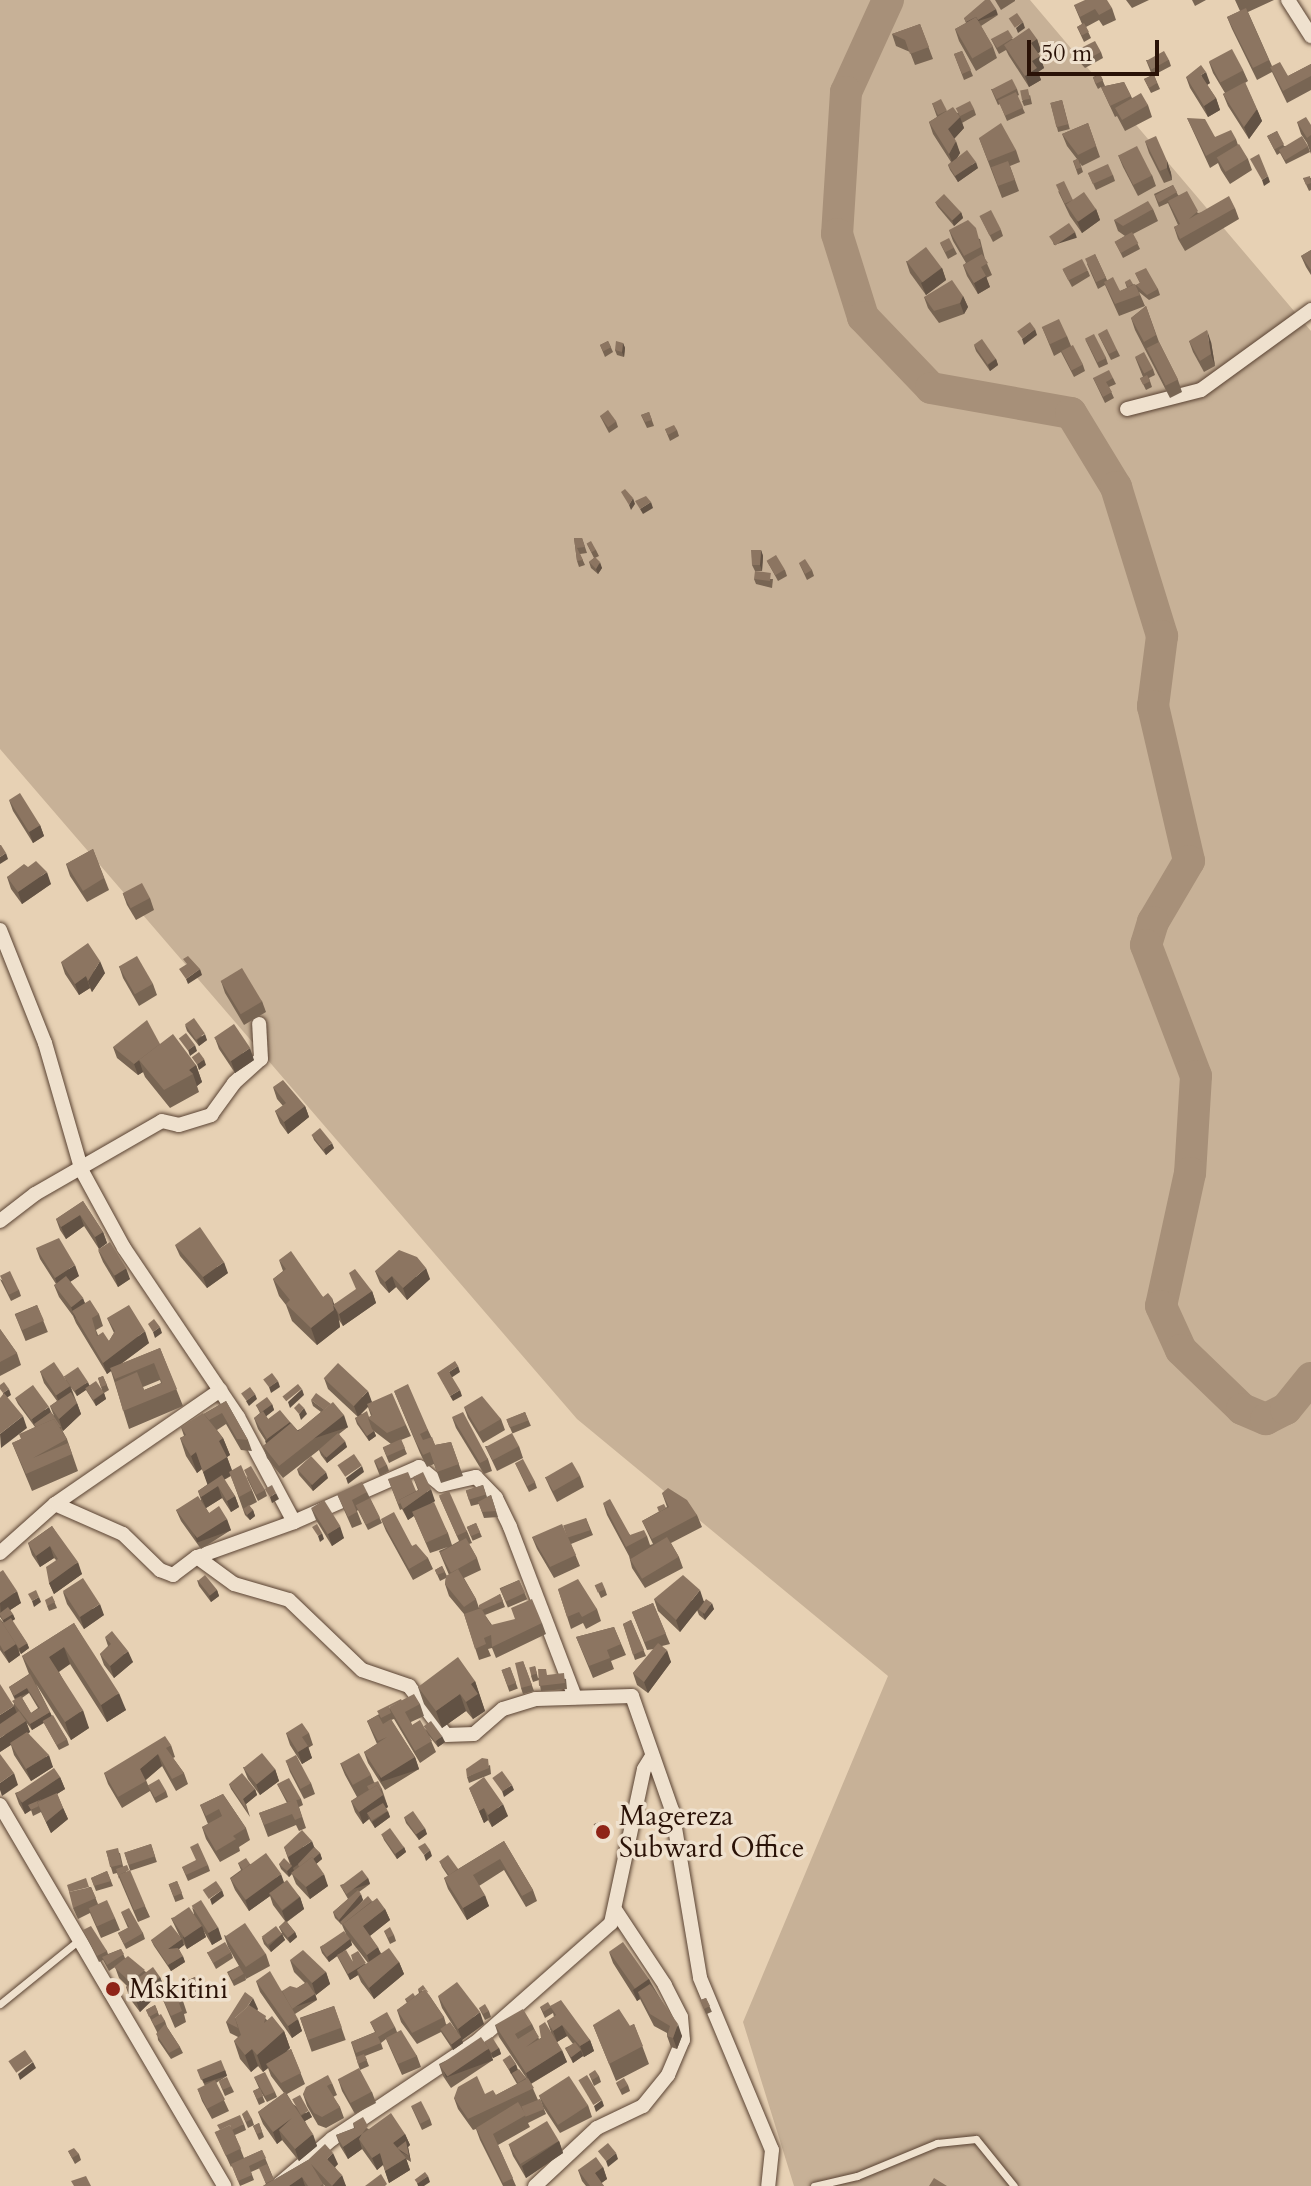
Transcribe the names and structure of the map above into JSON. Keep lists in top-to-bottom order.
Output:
{
  "places": ["Magereza Subward Office", "Mskitini"],
  "scale_bar": "50 m"
}
